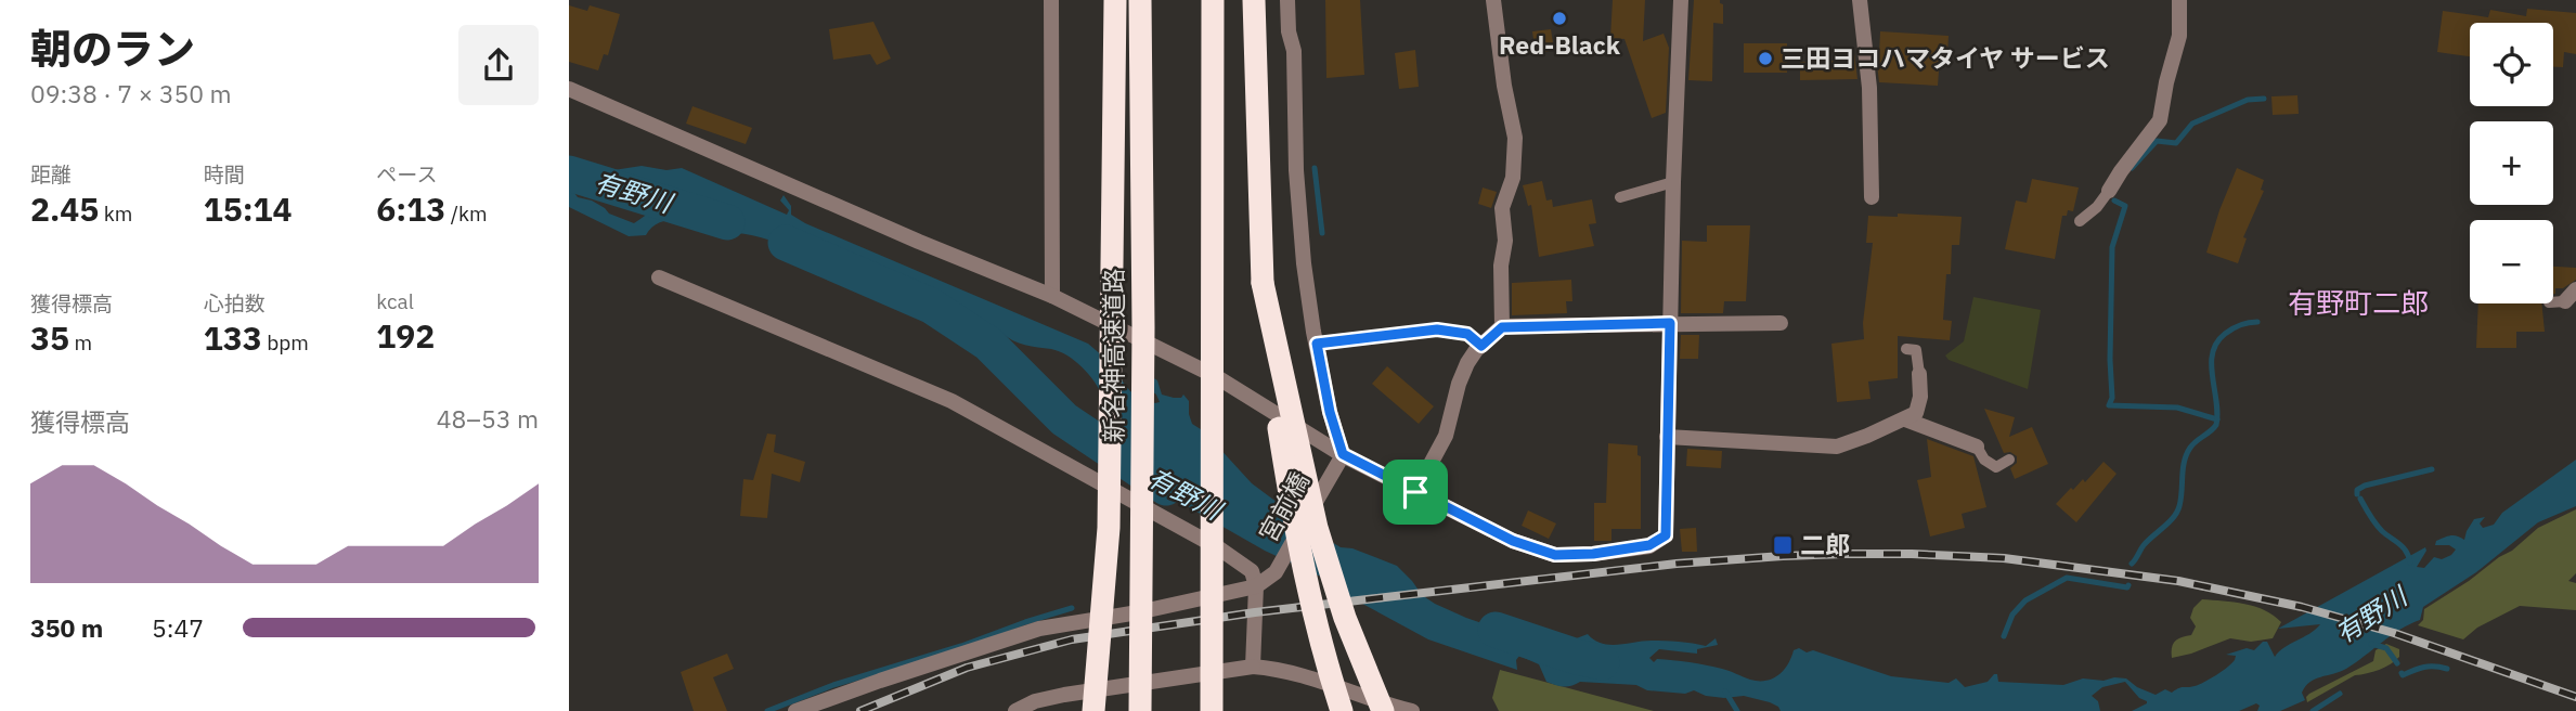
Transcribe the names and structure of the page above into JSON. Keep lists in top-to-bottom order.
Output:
{
  "streets": {
    "highway": ["新名神高速道路"],
    "street": ["宮前橋"]
  },
  "districts": ["有野町二郎"],
  "water": ["有野川"],
  "places": {
    "other": ["Red-Black", "三田ヨコハマタイヤ サービス"],
    "transit": ["二郎"]
  },
  "page": {
    "heading": ["朝のラン", "09:38 · 7 × 350 m"],
    "map_buttons": ["+", "−"],
    "stats": [
      ["距離", "2.45 km"],
      ["時間", "15:14"],
      ["ペース", "6:13 /km"],
      ["獲得標高", "35 m"],
      ["心拍数", "133 bpm"],
      ["kcal", "192"]
    ],
    "chart": ["獲得標高", "48–53 m"],
    "list": [
      {
        "name": "350 m",
        "note": "5:47"
      }
    ]
  }
}
